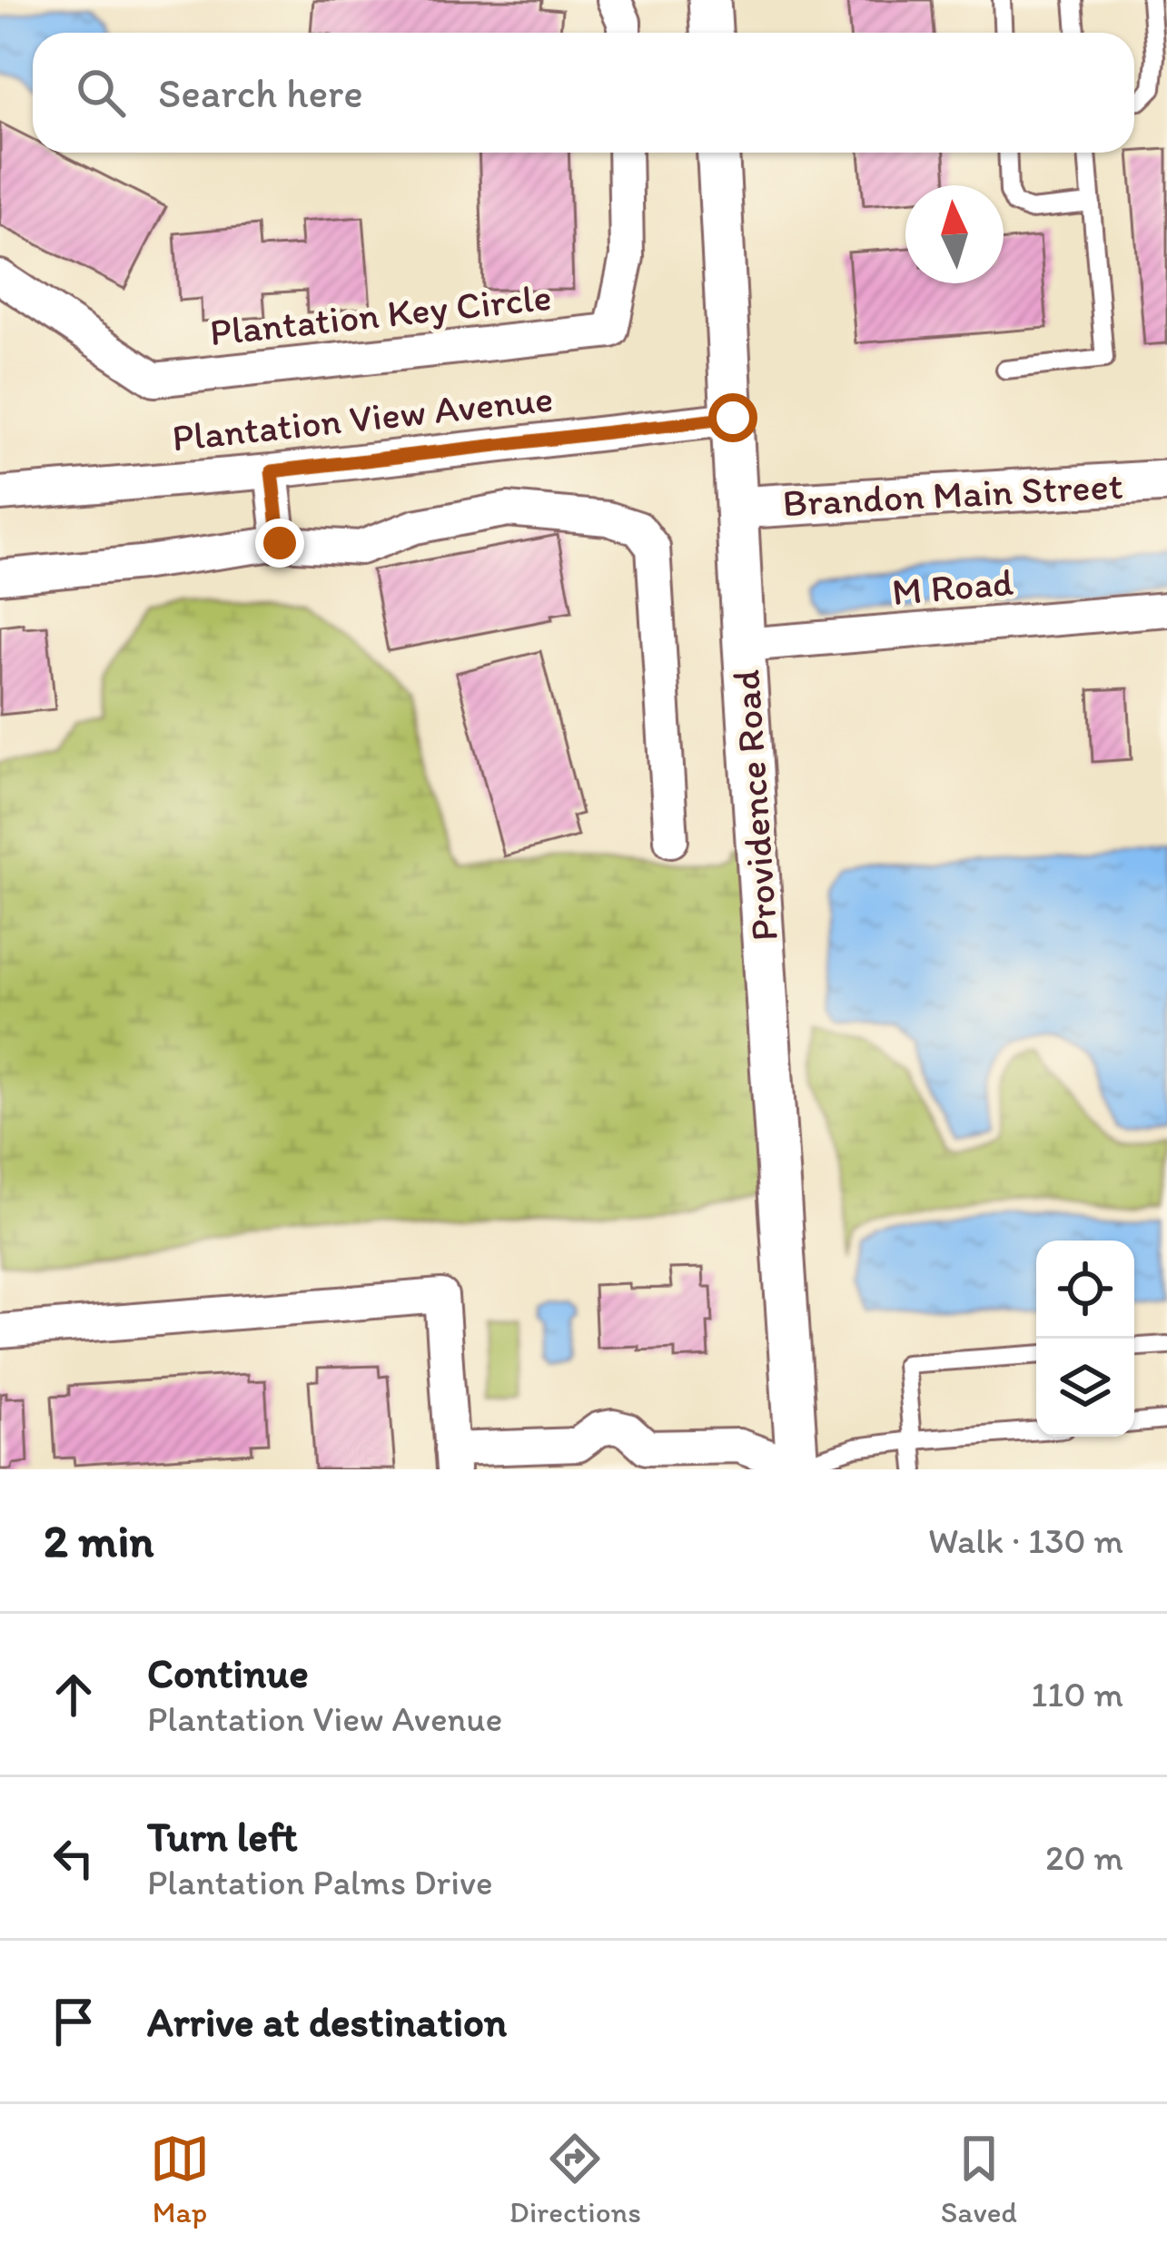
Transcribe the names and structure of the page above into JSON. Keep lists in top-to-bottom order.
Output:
{
  "streets": {
    "street": [
      "Plantation Key Circle",
      "Plantation View Avenue",
      "Brandon Main Street",
      "M Road",
      "Providence Road"
    ]
  },
  "crossings": [
    ["Plantation View Avenue", "Providence Road"],
    ["Brandon Main Street", "Providence Road"],
    ["M Road", "Providence Road"]
  ],
  "north": "top",
  "page": {
    "search": "Search here",
    "heading": ["2 min", "Walk · 130 m"],
    "list": [
      ["Continue", "Plantation View Avenue", "110 m"],
      ["Turn left", "Plantation Palms Drive", "20 m"],
      "Arrive at destination"
    ],
    "nav": ["Map", "Directions", "Saved"]
  }
}
